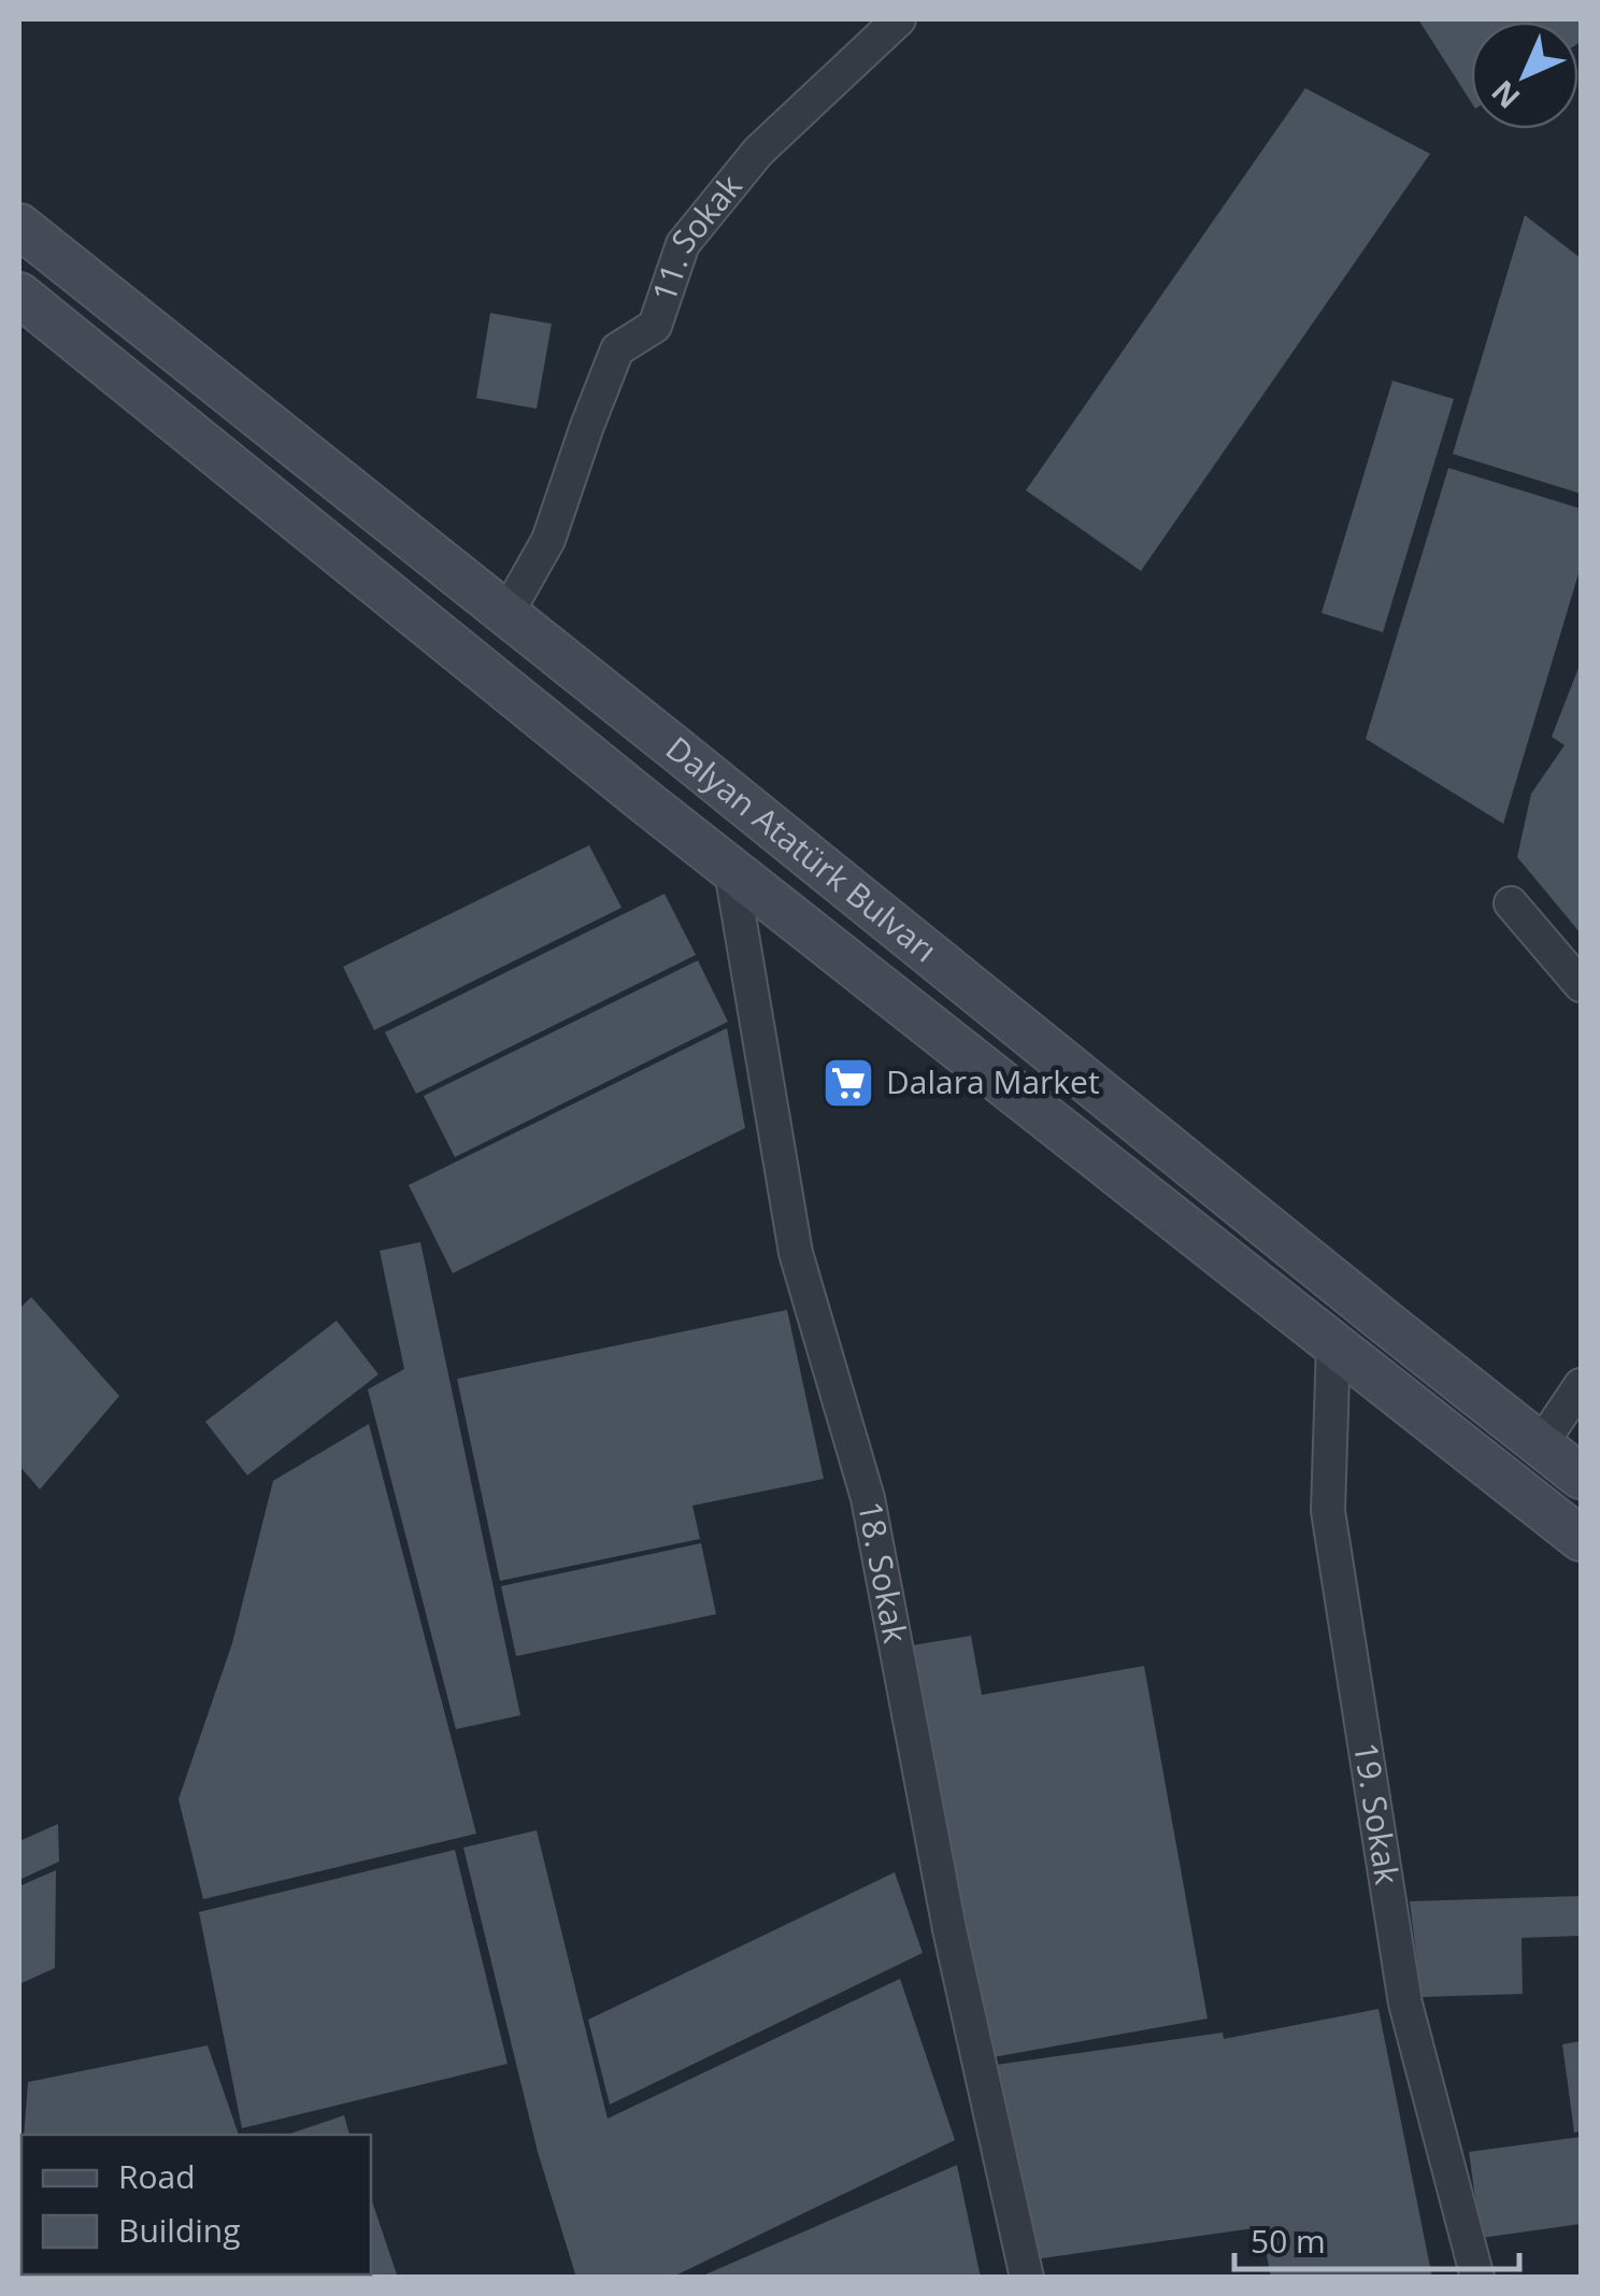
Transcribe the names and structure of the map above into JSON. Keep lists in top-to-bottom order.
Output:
{
  "streets": {
    "main road": ["Dalyan Atatürk Bulvarı"],
    "street": ["11. Sokak", "18. Sokak", "19. Sokak"]
  },
  "crossings": [
    ["11. Sokak", "Dalyan Atatürk Bulvarı"],
    ["Dalyan Atatürk Bulvarı", "18. Sokak"],
    ["Dalyan Atatürk Bulvarı", "19. Sokak"]
  ],
  "places": {
    "supermarket": ["Dalara Market"]
  },
  "legend": ["Road", "Building"],
  "scale_bar": "50 m",
  "north": "bottom left"
}
